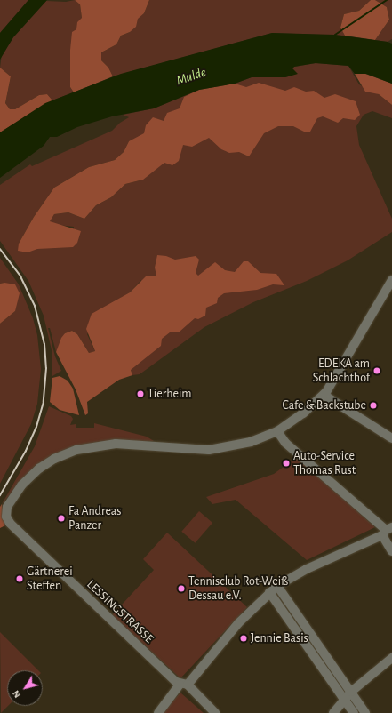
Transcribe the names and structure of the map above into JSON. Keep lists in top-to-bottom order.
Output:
{
  "streets": {
    "street": ["LESSINGSTRASSE"]
  },
  "water": ["Mulde"],
  "places": [
    "EDEKA am Schlachthof",
    "Tierheim",
    "Cafe & Backstube",
    "Auto-Service Thomas Rust",
    "Fa Andreas Panzer",
    "Gärtnerei Steffen",
    "Tennisclub Rot-Weiß Dessau e.V.",
    "Jennie Basis"
  ],
  "north": "bottom left"
}
